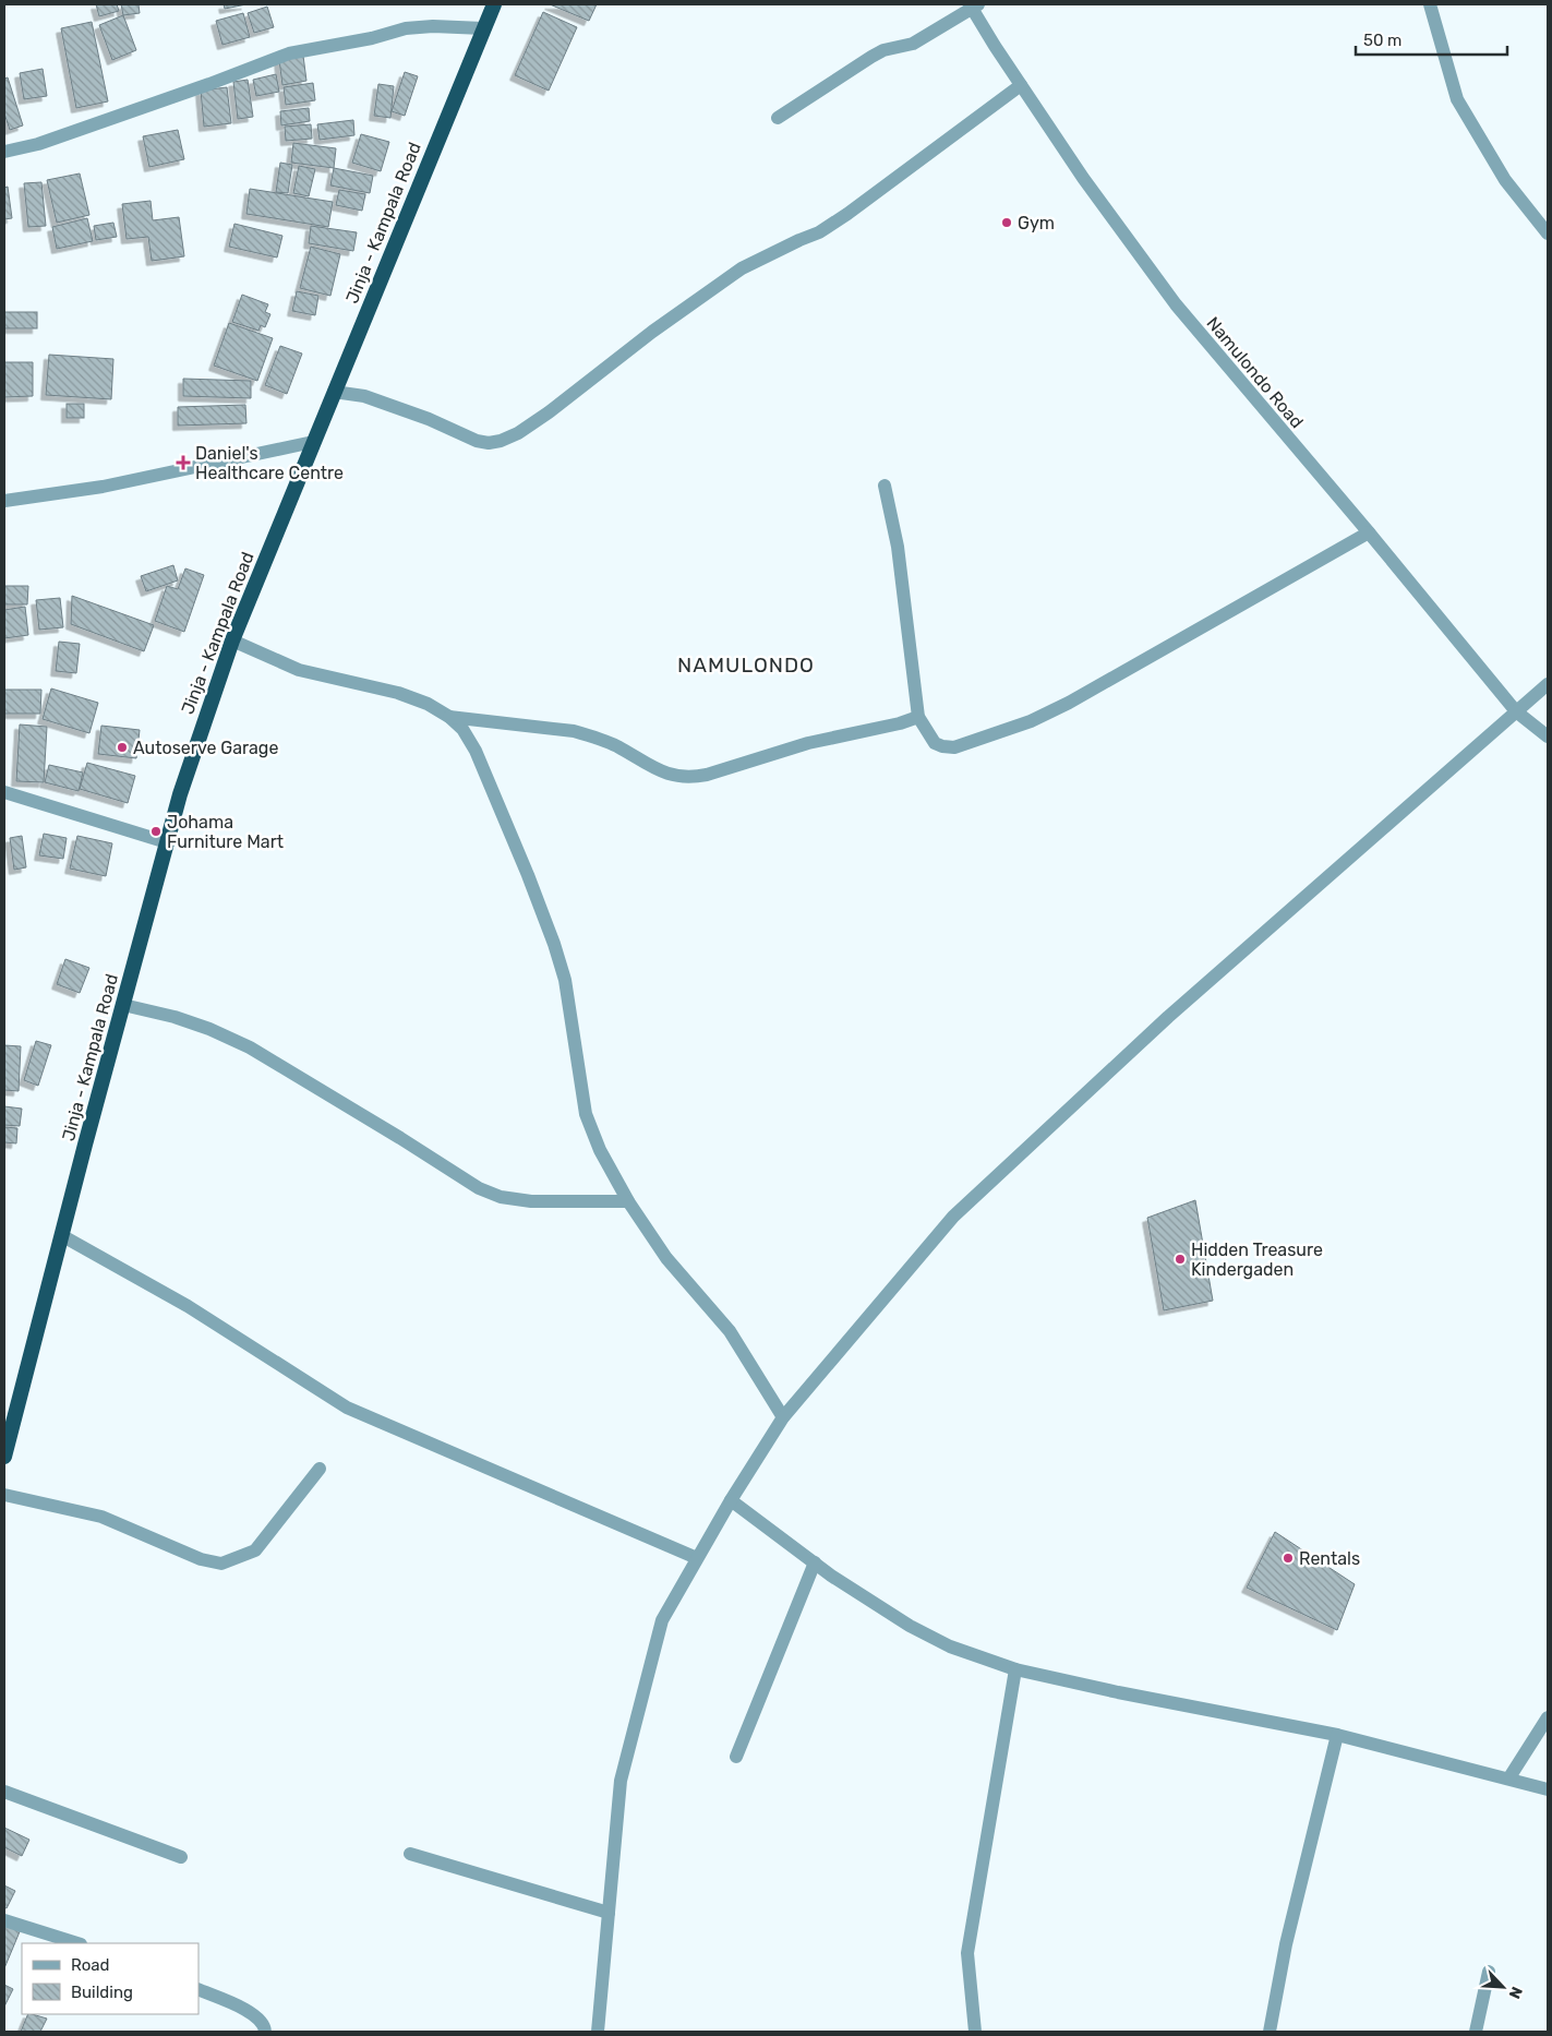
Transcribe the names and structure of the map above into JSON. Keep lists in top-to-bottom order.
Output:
{
  "streets": {
    "highway": ["Jinja - Kampala Road"],
    "street": ["Namulondo Road"]
  },
  "districts": ["NAMULONDO"],
  "places": {
    "other": [
      "Gym",
      "Autoserve Garage",
      "Johama Furniture Mart",
      "Hidden Treasure Kindergaden",
      "Rentals"
    ],
    "health": ["Daniel's Healthcare Centre"]
  },
  "legend": ["Road", "Building"],
  "scale_bar": "50 m",
  "north": "bottom right"
}
